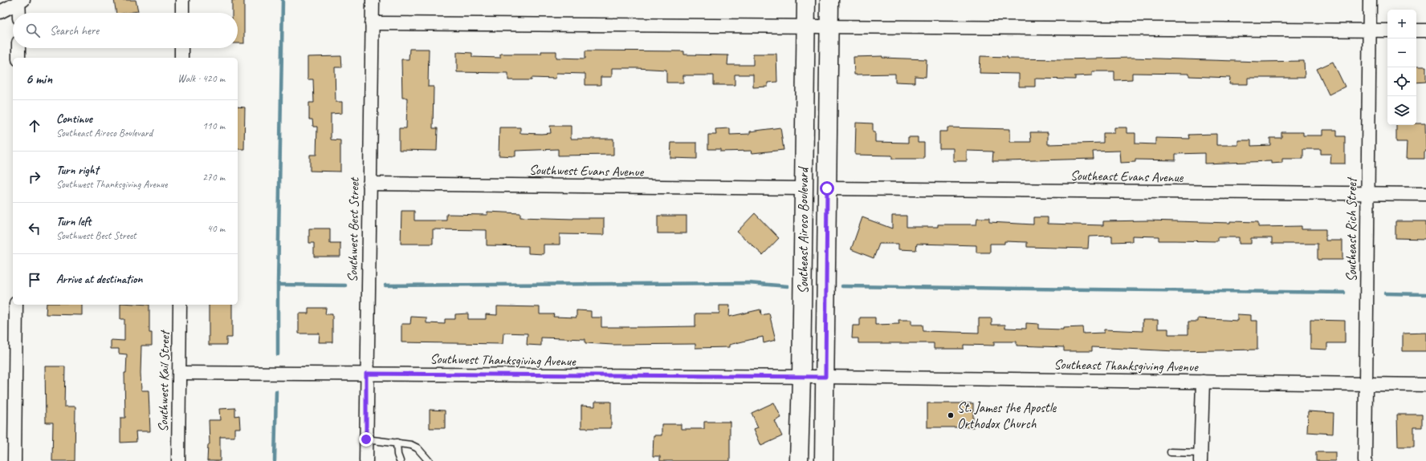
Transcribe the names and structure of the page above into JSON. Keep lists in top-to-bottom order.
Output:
{
  "streets": {
    "main road": ["Southeast Airoso Boulevard"],
    "street": [
      "Southwest Evans Avenue",
      "Southeast Evans Avenue",
      "Southwest Best Street",
      "Southeast Rich Street",
      "Southwest Thanksgiving Avenue",
      "Southeast Thanksgiving Avenue",
      "Southwest Kail Street"
    ]
  },
  "crossings": [
    ["Southwest Evans Avenue", "Southwest Best Street"],
    ["Southwest Evans Avenue", "Southeast Airoso Boulevard"],
    ["Southeast Evans Avenue", "Southeast Rich Street"],
    ["Southeast Evans Avenue", "Southeast Airoso Boulevard"],
    ["Southwest Best Street", "Southwest Thanksgiving Avenue"],
    ["Southeast Rich Street", "Southeast Thanksgiving Avenue"],
    ["Southeast Airoso Boulevard", "Southwest Thanksgiving Avenue"],
    ["Southeast Airoso Boulevard", "Southeast Thanksgiving Avenue"],
    ["Southwest Thanksgiving Avenue", "Southeast Thanksgiving Avenue"],
    ["Southwest Thanksgiving Avenue", "Southwest Kail Street"]
  ],
  "places": ["St. James the Apostle Orthodox Church"],
  "page": {
    "map_buttons": ["+", "−"],
    "search": "Search here",
    "heading": ["6 min", "Walk · 420 m"],
    "list": [
      ["Continue", "Southeast Airoso Boulevard", "110 m"],
      ["Turn right", "Southwest Thanksgiving Avenue", "270 m"],
      ["Turn left", "Southwest Best Street", "40 m"],
      "Arrive at destination"
    ]
  }
}
